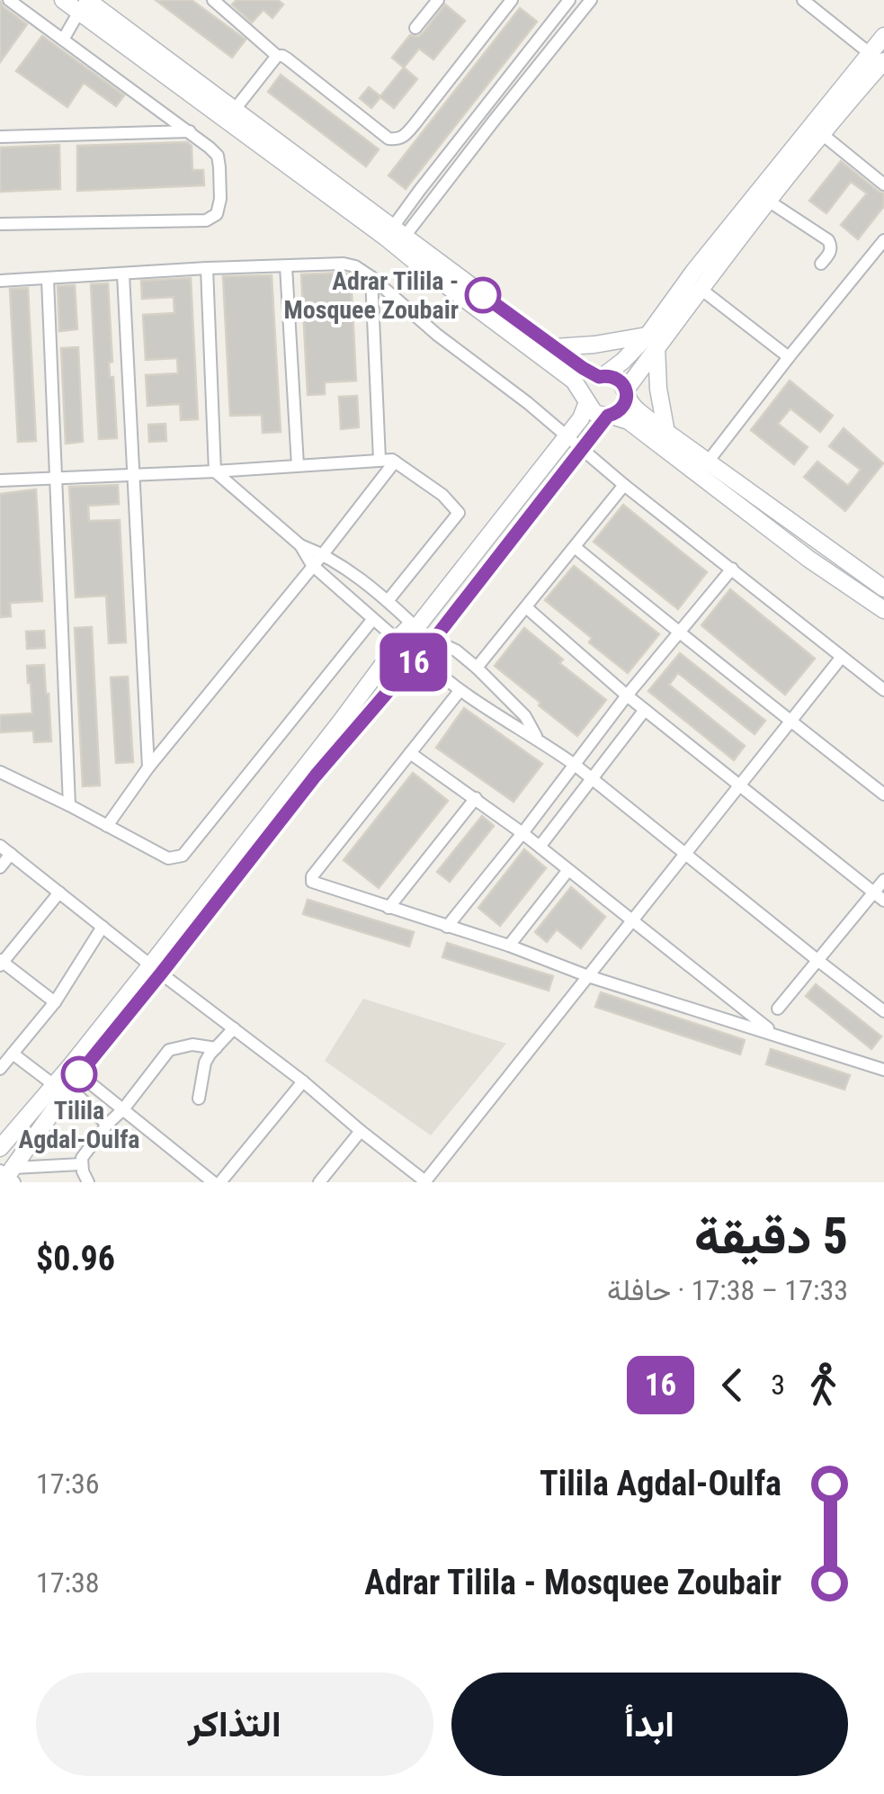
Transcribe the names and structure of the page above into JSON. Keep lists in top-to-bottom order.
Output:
{
  "places": ["Adrar Tilila - Mosquee Zoubair", "Tilila Agdal-Oulfa"],
  "lines": ["bus line 16"],
  "page": {
    "on_map": "16",
    "heading": ["5 دقيقة", "17:33 – 17:38 · حافلة", "$0.96"],
    "legs": ["3", "16"],
    "list": [
      {
        "name": "Tilila Agdal-Oulfa",
        "value": "17:36"
      },
      {
        "name": "Adrar Tilila - Mosquee Zoubair",
        "value": "17:38"
      }
    ],
    "buttons": ["ابدأ", "التذاكر"]
  }
}
